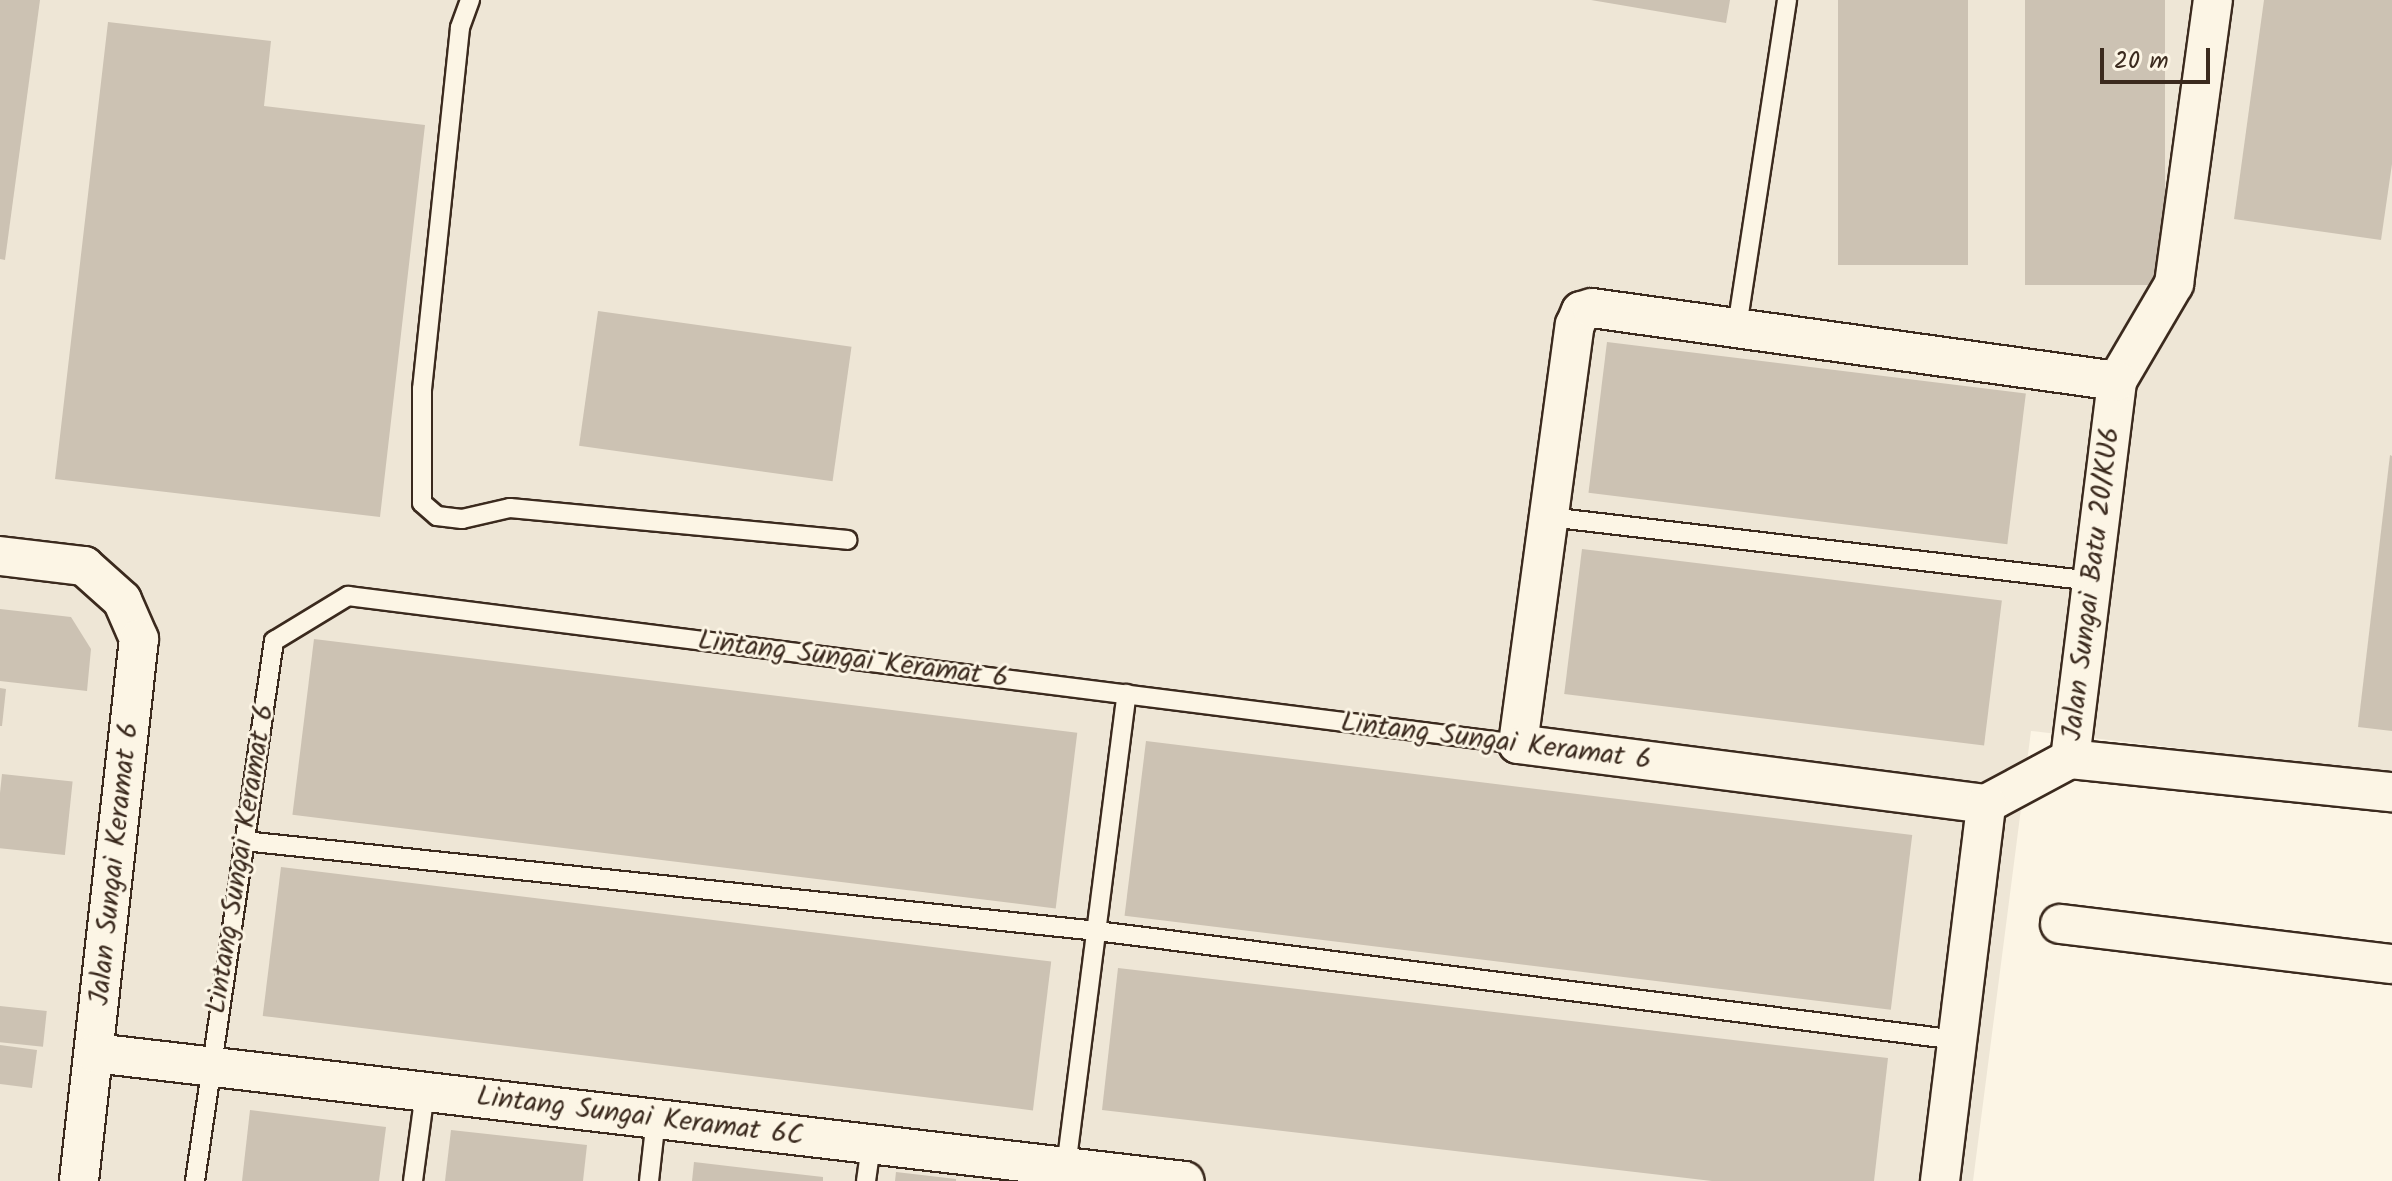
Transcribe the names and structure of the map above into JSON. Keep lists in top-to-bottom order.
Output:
{
  "streets": {
    "street": [
      "Jalan Sungai Batu 20/KU6",
      "Lintang Sungai Keramat 6",
      "Jalan Sungai Keramat 6",
      "Lintang Sungai Keramat 6C"
    ]
  },
  "crossings": [
    ["Jalan Sungai Batu 20/KU6", "Lintang Sungai Keramat 6"],
    ["Lintang Sungai Keramat 6", "Lintang Sungai Keramat 6C"],
    ["Jalan Sungai Keramat 6", "Lintang Sungai Keramat 6C"]
  ],
  "scale_bar": "20 m"
}
